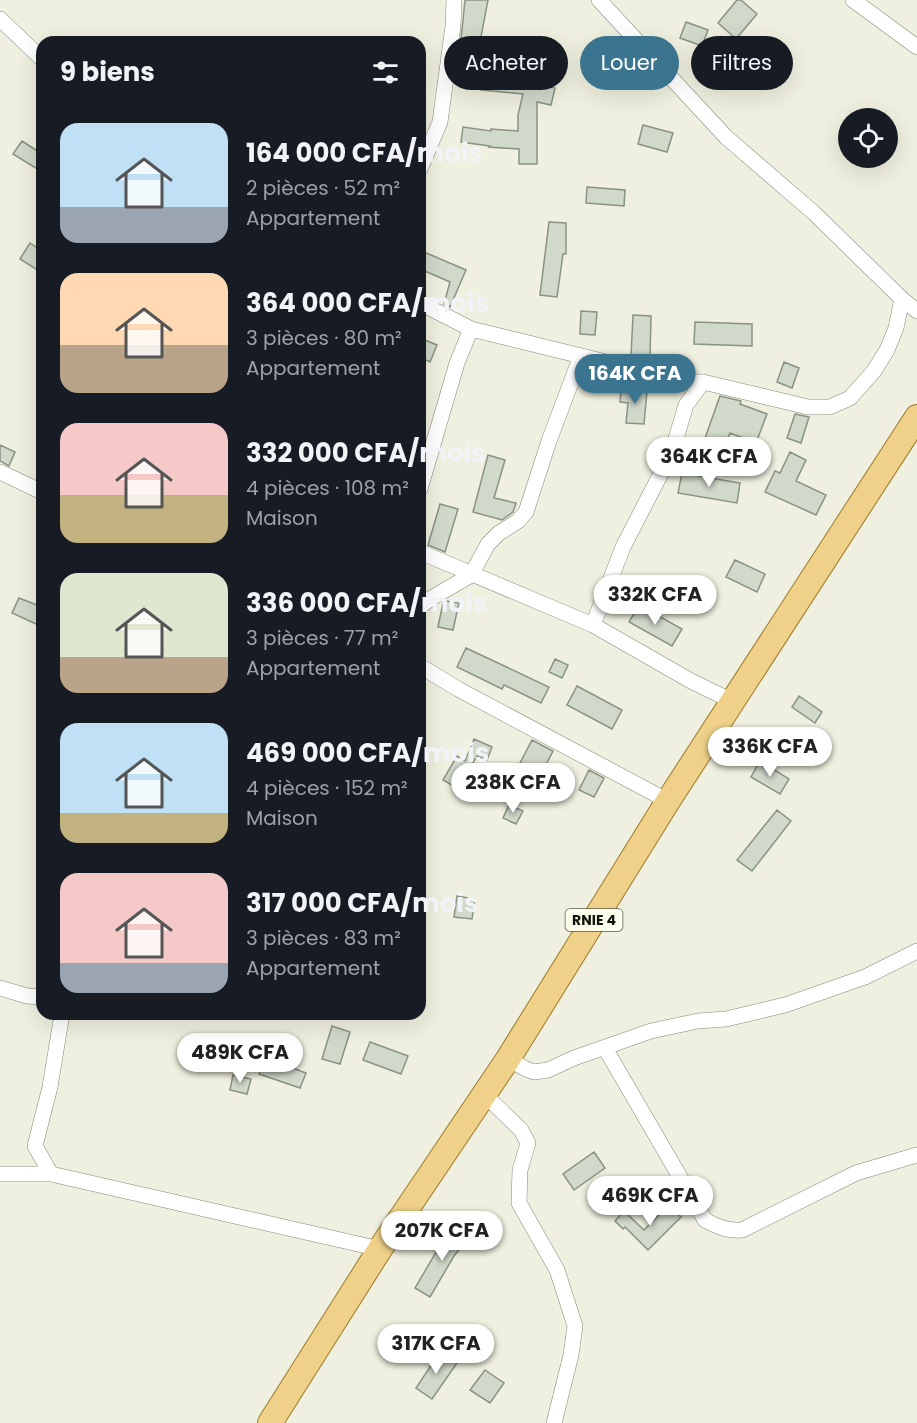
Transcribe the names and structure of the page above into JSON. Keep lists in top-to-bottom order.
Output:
{
  "streets": {
    "main road": ["RNIE 4"]
  },
  "page": {
    "chip": ["Acheter", "Louer", "Filtres"],
    "heading": "9 biens",
    "list": [
      {
        "name": "164 000 CFA/mois",
        "note": "2 pièces · 52 m² · Appartement"
      },
      {
        "name": "364 000 CFA/mois",
        "note": "3 pièces · 80 m² · Appartement"
      },
      {
        "name": "332 000 CFA/mois",
        "note": "4 pièces · 108 m² · Maison"
      },
      {
        "name": "336 000 CFA/mois",
        "note": "3 pièces · 77 m² · Appartement"
      },
      {
        "name": "469 000 CFA/mois",
        "note": "4 pièces · 152 m² · Maison"
      },
      {
        "name": "317 000 CFA/mois",
        "note": "3 pièces · 83 m² · Appartement"
      }
    ],
    "price": [
      "164K CFA",
      "364K CFA",
      "332K CFA",
      "336K CFA",
      "238K CFA",
      "489K CFA",
      "469K CFA",
      "207K CFA",
      "317K CFA"
    ]
  }
}
